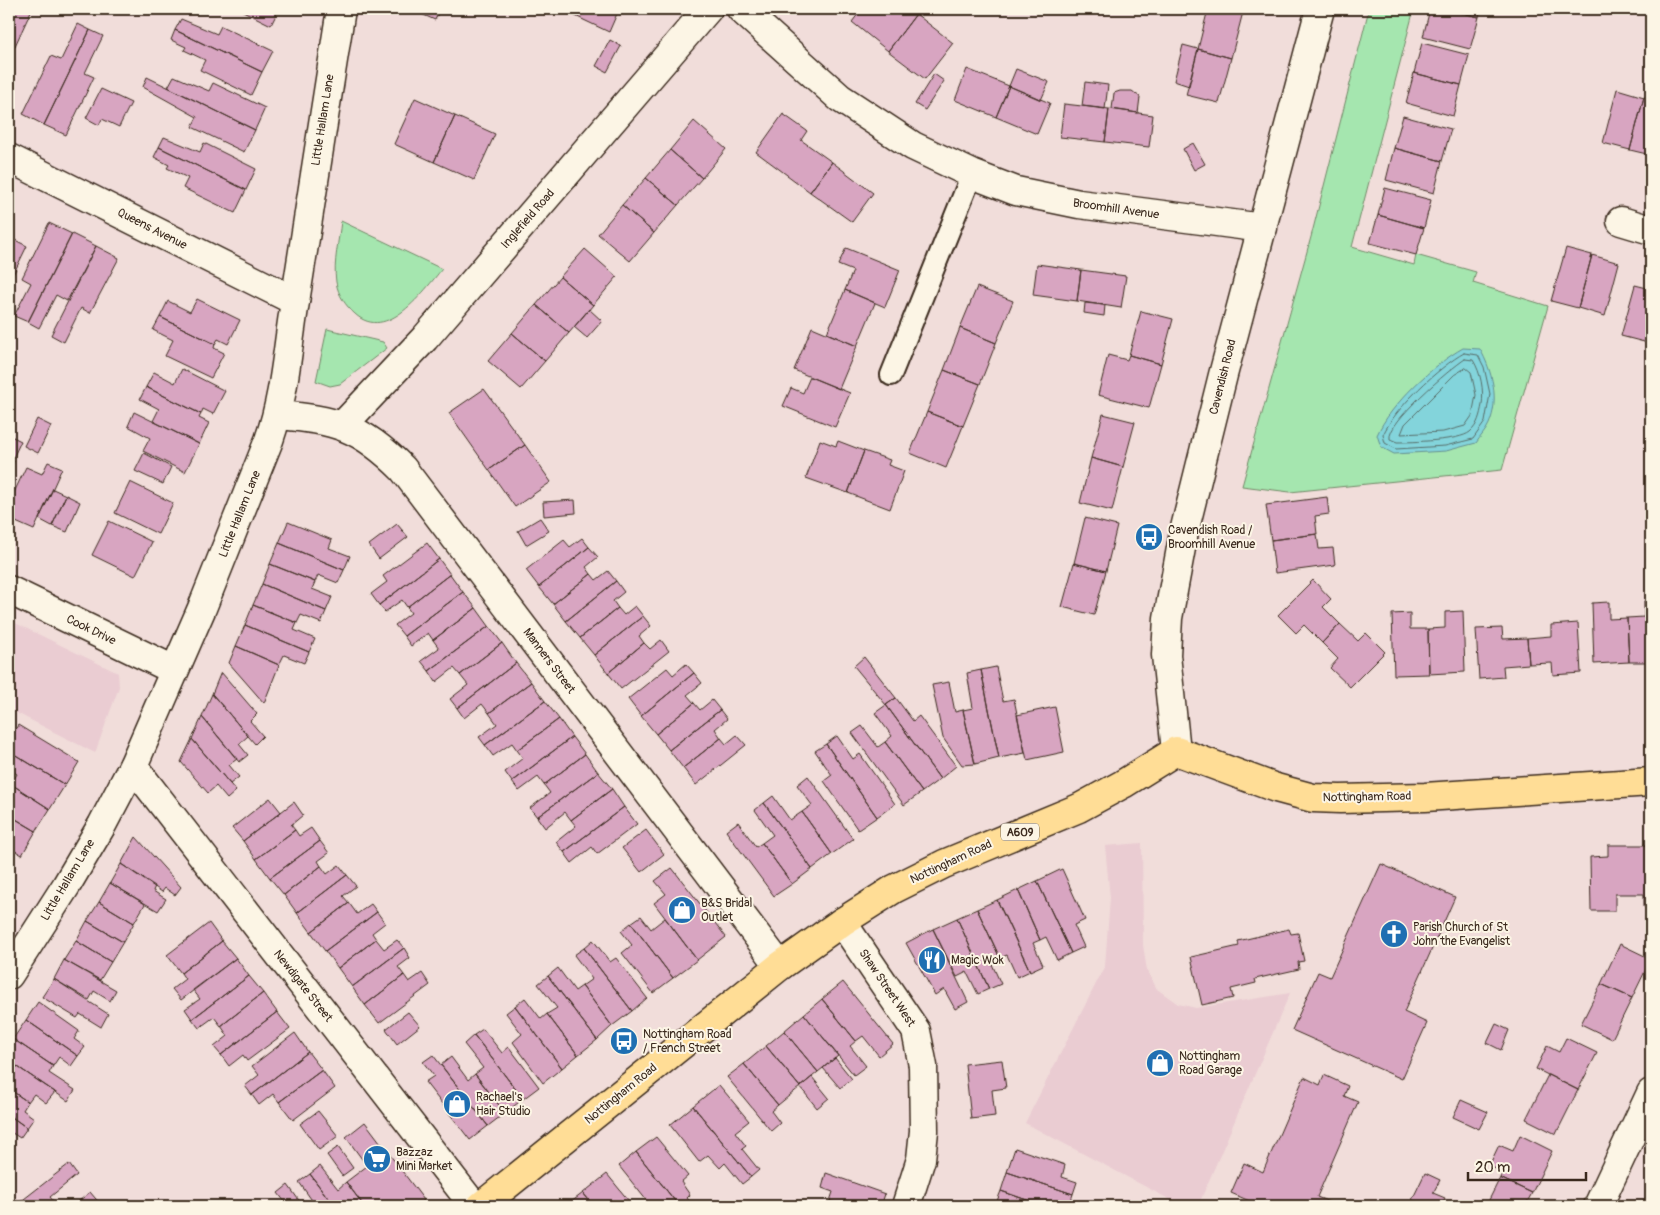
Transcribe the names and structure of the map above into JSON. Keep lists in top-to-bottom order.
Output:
{
  "streets": {
    "main road": ["Nottingham Road", "A609"],
    "street": [
      "Little Hallam Lane",
      "Broomhill Avenue",
      "Inglefield Road",
      "Queens Avenue",
      "Cavendish Road",
      "Cook Drive",
      "Manners Street",
      "Newdigate Street",
      "Shaw Street West"
    ]
  },
  "crossings": [
    ["Little Hallam Lane", "Queens Avenue"],
    ["Little Hallam Lane", "Cook Drive"],
    ["Little Hallam Lane", "Manners Street"],
    ["Little Hallam Lane", "Newdigate Street"],
    ["Broomhill Avenue", "Cavendish Road"],
    ["Inglefield Road", "Manners Street"],
    ["Cavendish Road", "Nottingham Road"],
    ["Manners Street", "Nottingham Road"],
    ["Nottingham Road", "Shaw Street West"]
  ],
  "places": {
    "bus stop": ["Cavendish Road / Broomhill Avenue", "Nottingham Road / French Street"],
    "shop": ["B&S Bridal Outlet", "Nottingham Road Garage", "Rachael's Hair Studio"],
    "church": ["Parish Church of St John the Evangelist"],
    "restaurant": ["Magic Wok"],
    "supermarket": ["Bazzaz Mini Market"]
  },
  "scale_bar": "20 m"
}
